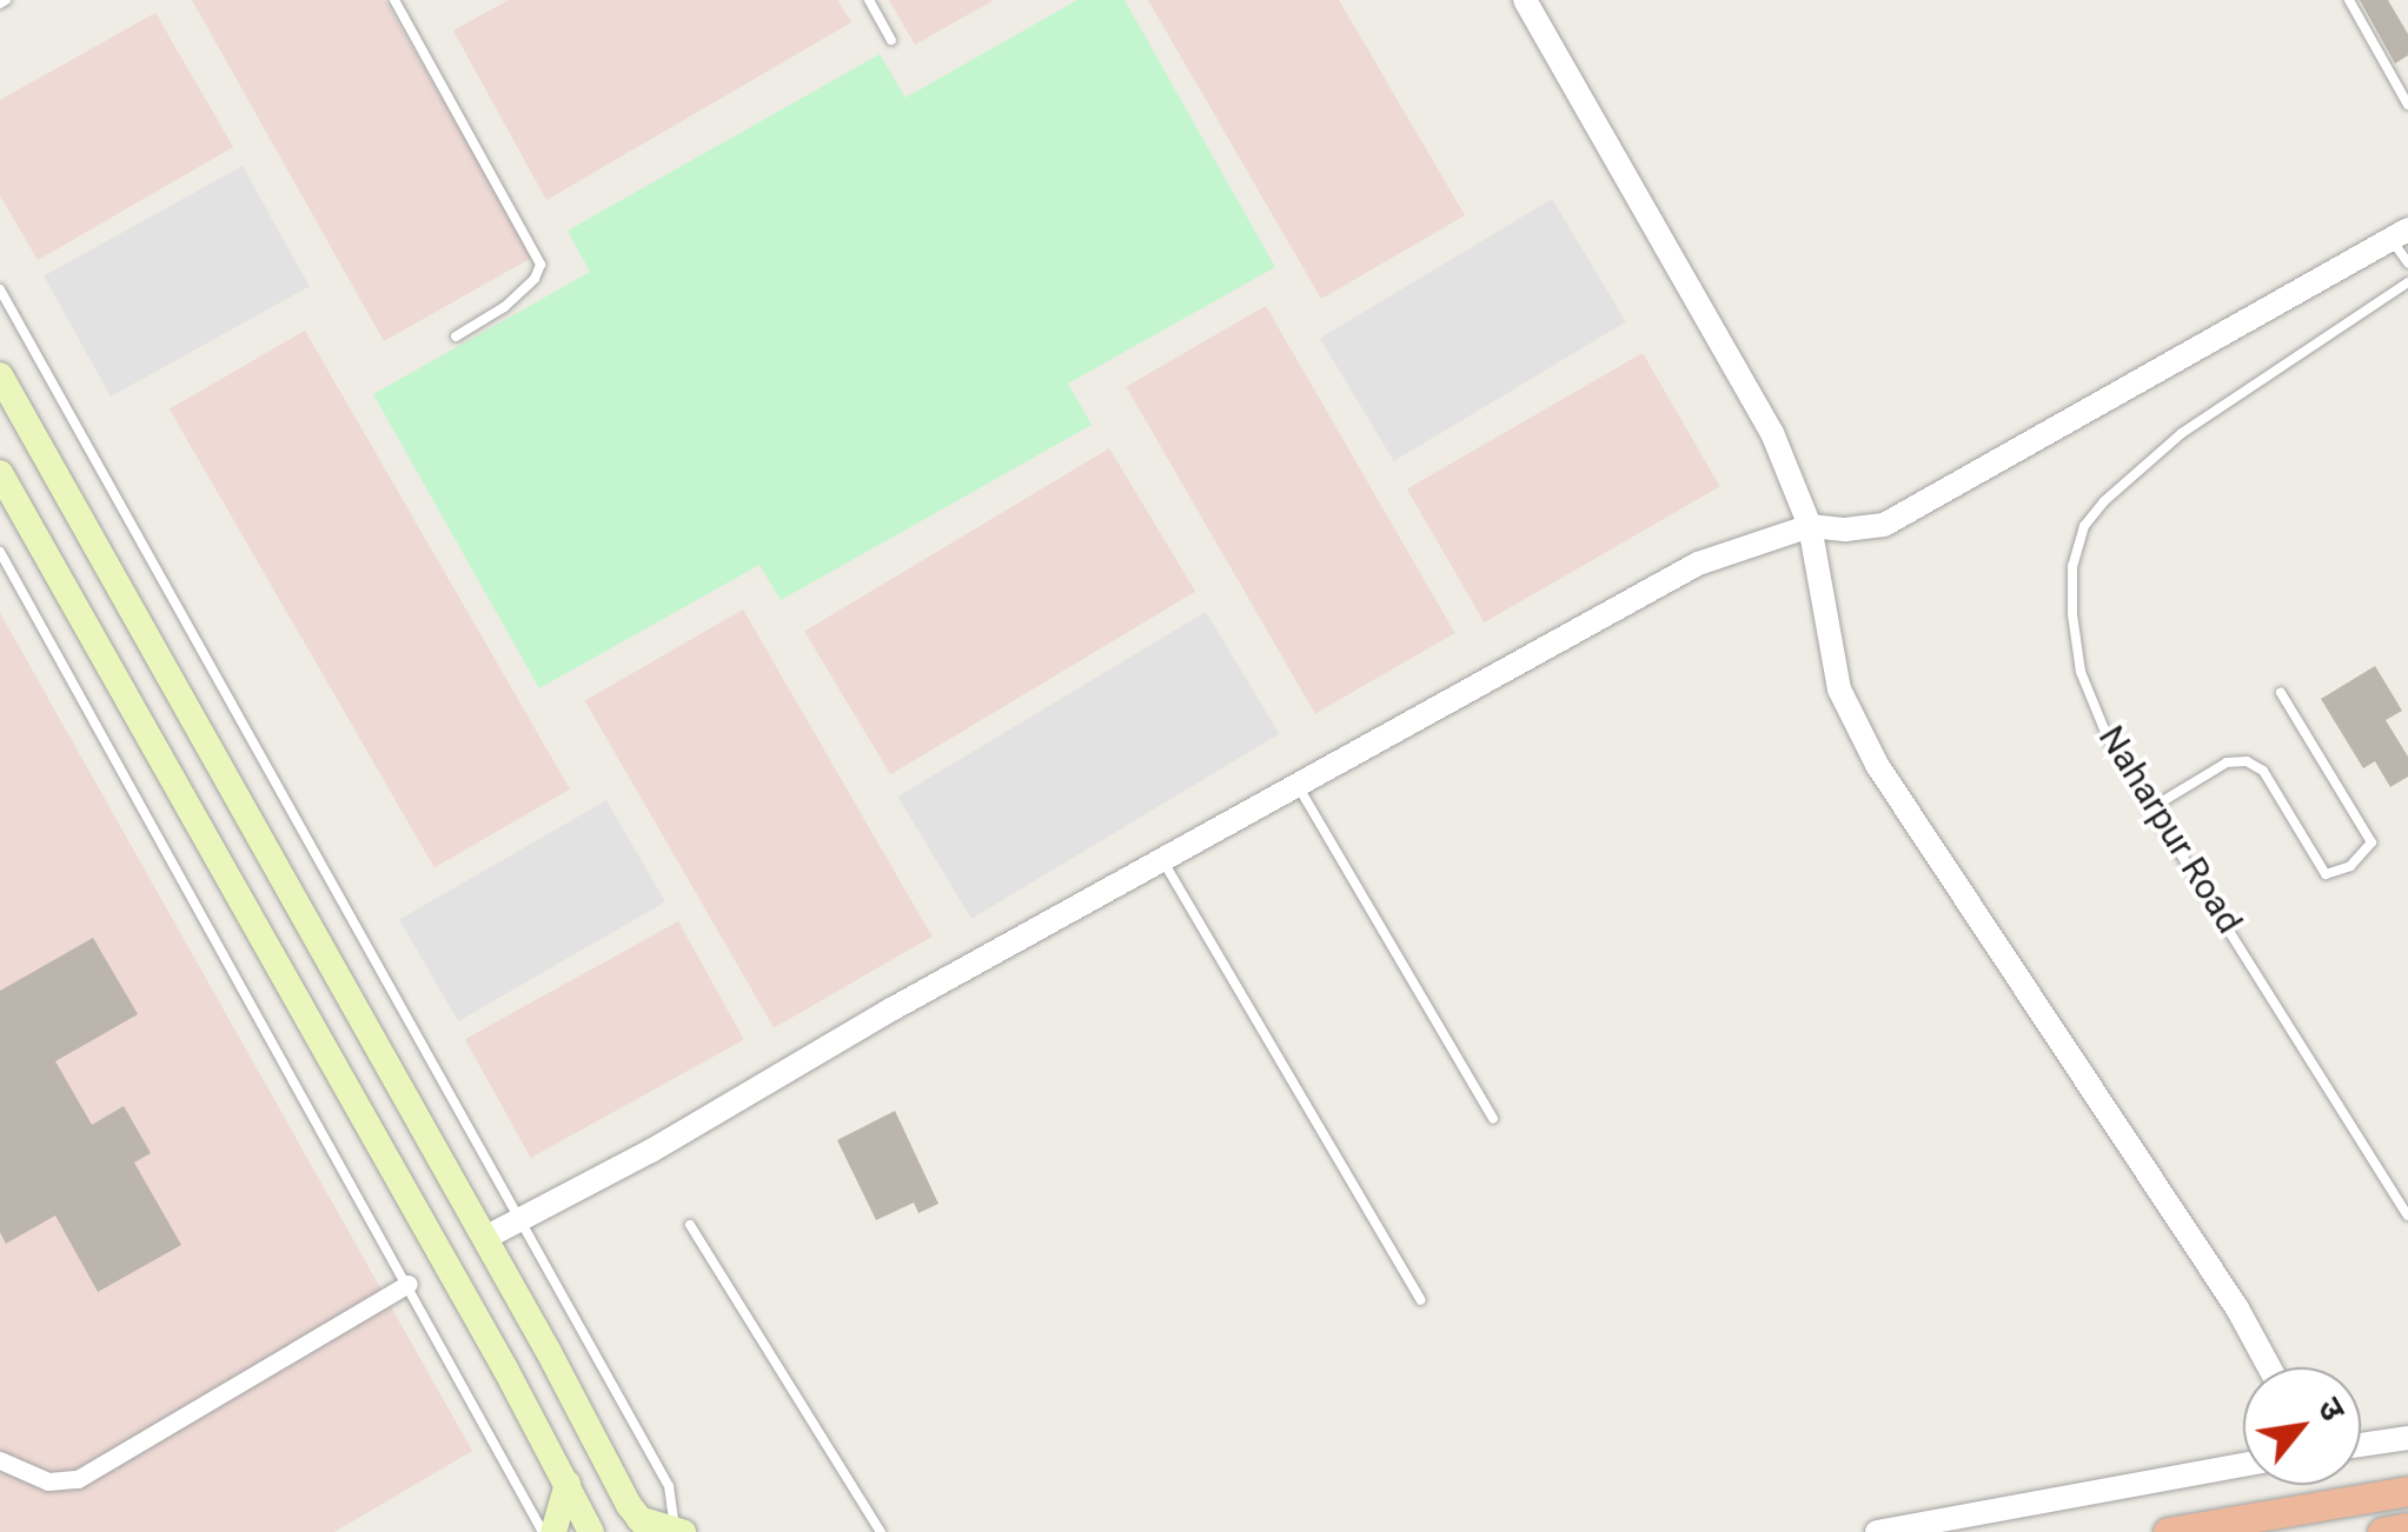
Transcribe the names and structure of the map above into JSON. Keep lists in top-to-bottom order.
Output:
{
  "streets": {
    "lane": ["Naharpur Road"]
  },
  "north": "top right"
}
